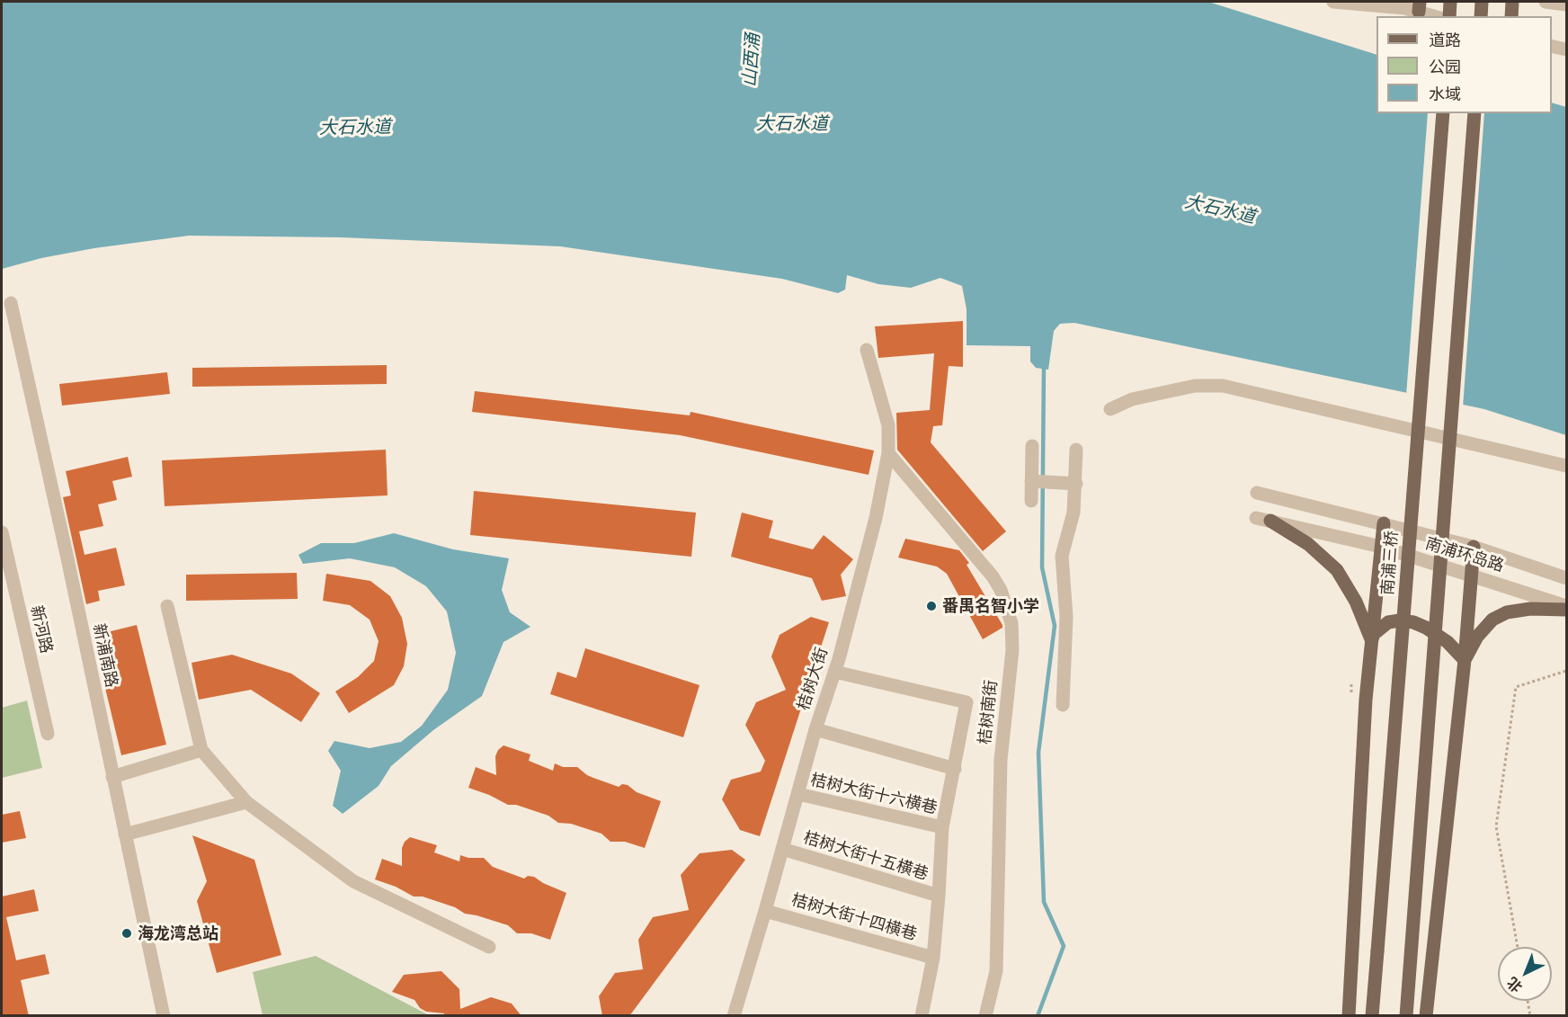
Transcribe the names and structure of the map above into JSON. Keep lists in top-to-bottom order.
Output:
{
  "streets": {
    "main road": ["南浦三桥"],
    "street": [
      "南浦环岛路",
      "新河路",
      "新浦南路",
      "桔树大街",
      "桔树南街",
      "桔树大街十六横巷",
      "桔树大街十五横巷",
      "桔树大街十四横巷"
    ]
  },
  "crossings": [
    ["桔树大街", "桔树南街"],
    ["桔树大街", "桔树大街十六横巷"],
    ["桔树大街", "桔树大街十五横巷"],
    ["桔树大街", "桔树大街十四横巷"]
  ],
  "water": ["山西涌", "大石水道"],
  "places": ["番禺名智小学", "海龙湾总站"],
  "legend": ["道路", "公园", "水域"],
  "north": "bottom left"
}
